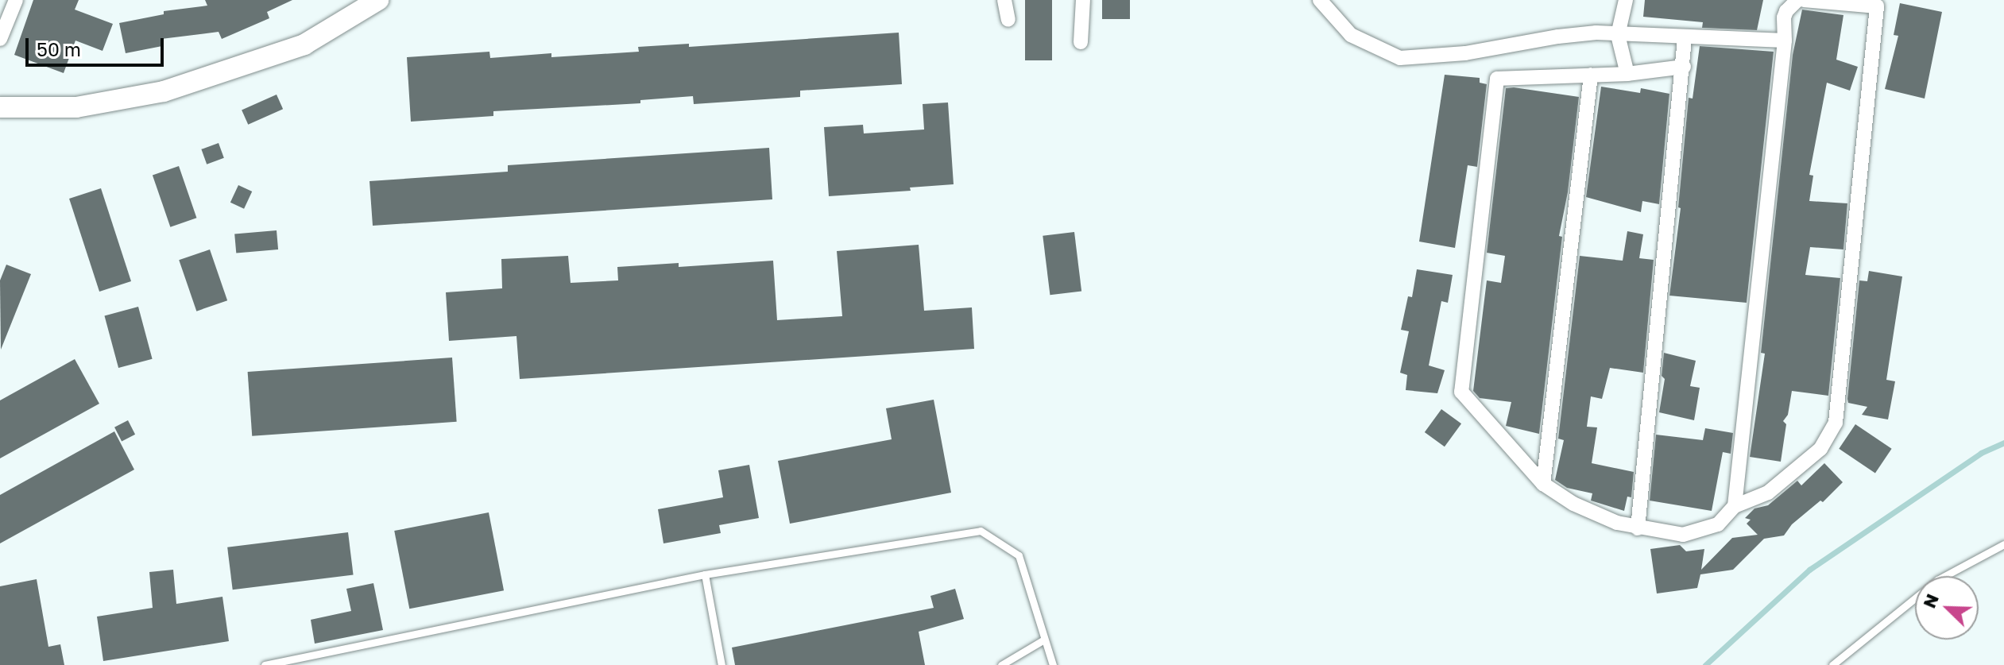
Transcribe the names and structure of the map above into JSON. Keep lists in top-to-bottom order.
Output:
{
  "scale_bar": "50 m",
  "north": "top left"
}
